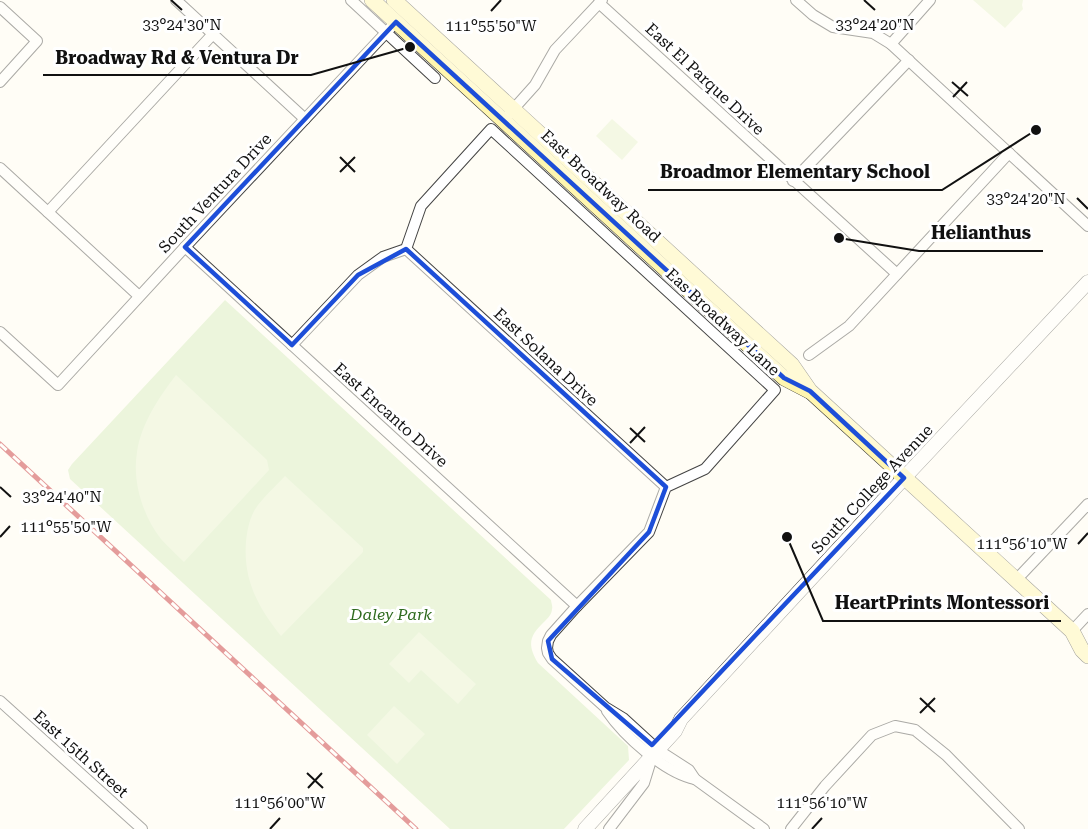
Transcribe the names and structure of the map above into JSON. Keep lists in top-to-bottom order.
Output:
{
  "streets": {
    "main road": ["East Broadway Road"],
    "street": [
      "East El Parque Drive",
      "South Ventura Drive",
      "Eas Broadway Lane",
      "East Solana Drive",
      "East Encanto Drive",
      "South College Avenue",
      "East 15th Street"
    ]
  },
  "crossings": [
    ["East Broadway Road", "South Ventura Drive"],
    ["East Broadway Road", "Eas Broadway Lane"],
    ["East Broadway Road", "South College Avenue"],
    ["South Ventura Drive", "East Encanto Drive"],
    ["Eas Broadway Lane", "East Solana Drive"]
  ],
  "parks": ["Daley Park"],
  "places": [
    "Broadway Rd & Ventura Dr",
    "Broadmor Elementary School",
    "Helianthus",
    "HeartPrints Montessori"
  ],
  "coordinates": [
    "33°24'30\"N",
    "33°24'20\"N",
    "111°55'50\"W",
    "33°24'40\"N",
    "111°56'10\"W",
    "111°56'00\"W"
  ]
}
